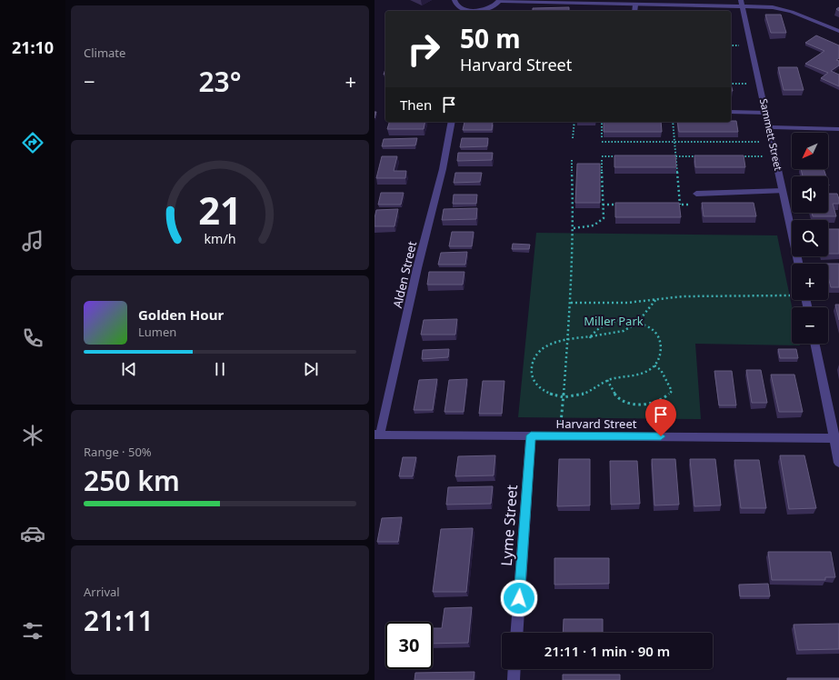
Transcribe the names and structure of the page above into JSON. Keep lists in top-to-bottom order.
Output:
{
  "streets": {
    "street": [
      "Sammett Street",
      "Alden Street",
      "Harvard Street",
      "Lyme Street"
    ]
  },
  "crossings": [
    ["Alden Street", "Harvard Street"],
    ["Harvard Street", "Lyme Street"]
  ],
  "parks": ["Miller Park"],
  "north": "bottom left",
  "page": {
    "tabs": "21:10",
    "tile": [
      "Climate",
      ["Range · 50%", "250 km"],
      ["Arrival", "21:11"]
    ],
    "turn": ["50 m", "Harvard Street"],
    "heat": ["−", "23°", "+"],
    "then": "Then",
    "map_buttons": ["+", "−"],
    "song": ["Golden Hour", "Lumen"],
    "limit": "30",
    "trip": "21:11 · 1 min · 90 m",
    "gauge": ["21", "km/h"]
  }
}
